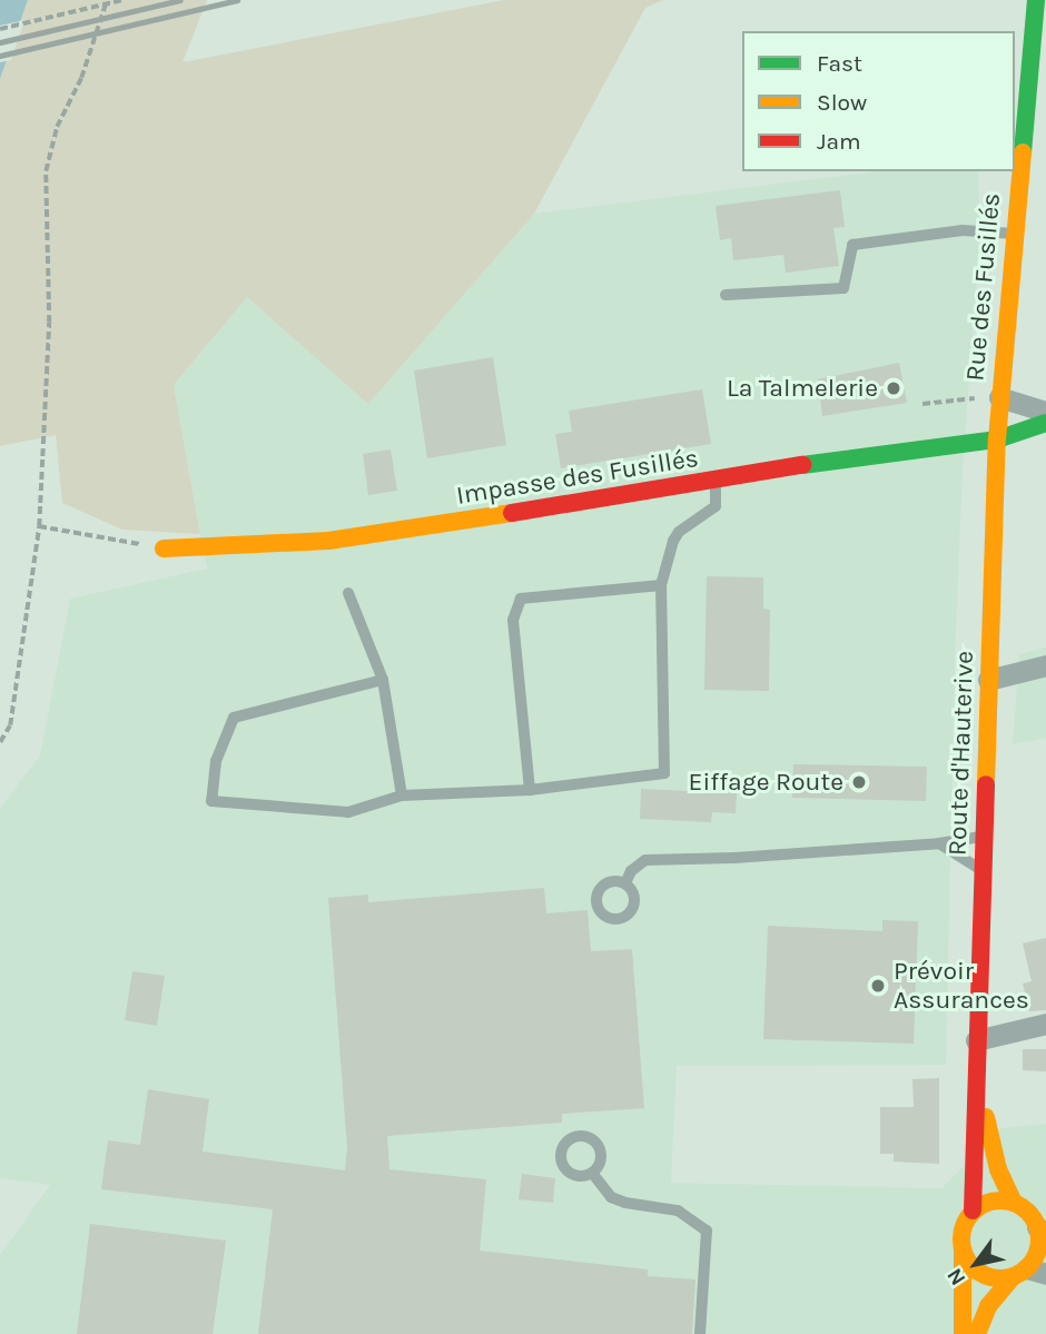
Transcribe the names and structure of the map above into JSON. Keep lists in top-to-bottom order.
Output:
{
  "streets": {
    "main road": ["Rue des Fusillés", "Impasse des Fusillés", "Route d'Hauterive"]
  },
  "crossings": [
    ["Rue des Fusillés", "Impasse des Fusillés"],
    ["Rue des Fusillés", "Route d'Hauterive"],
    ["Impasse des Fusillés", "Route d'Hauterive"]
  ],
  "places": ["La Talmelerie", "Eiffage Route", "Prévoir Assurances"],
  "legend": ["Fast", "Slow", "Jam"],
  "north": "bottom left"
}
